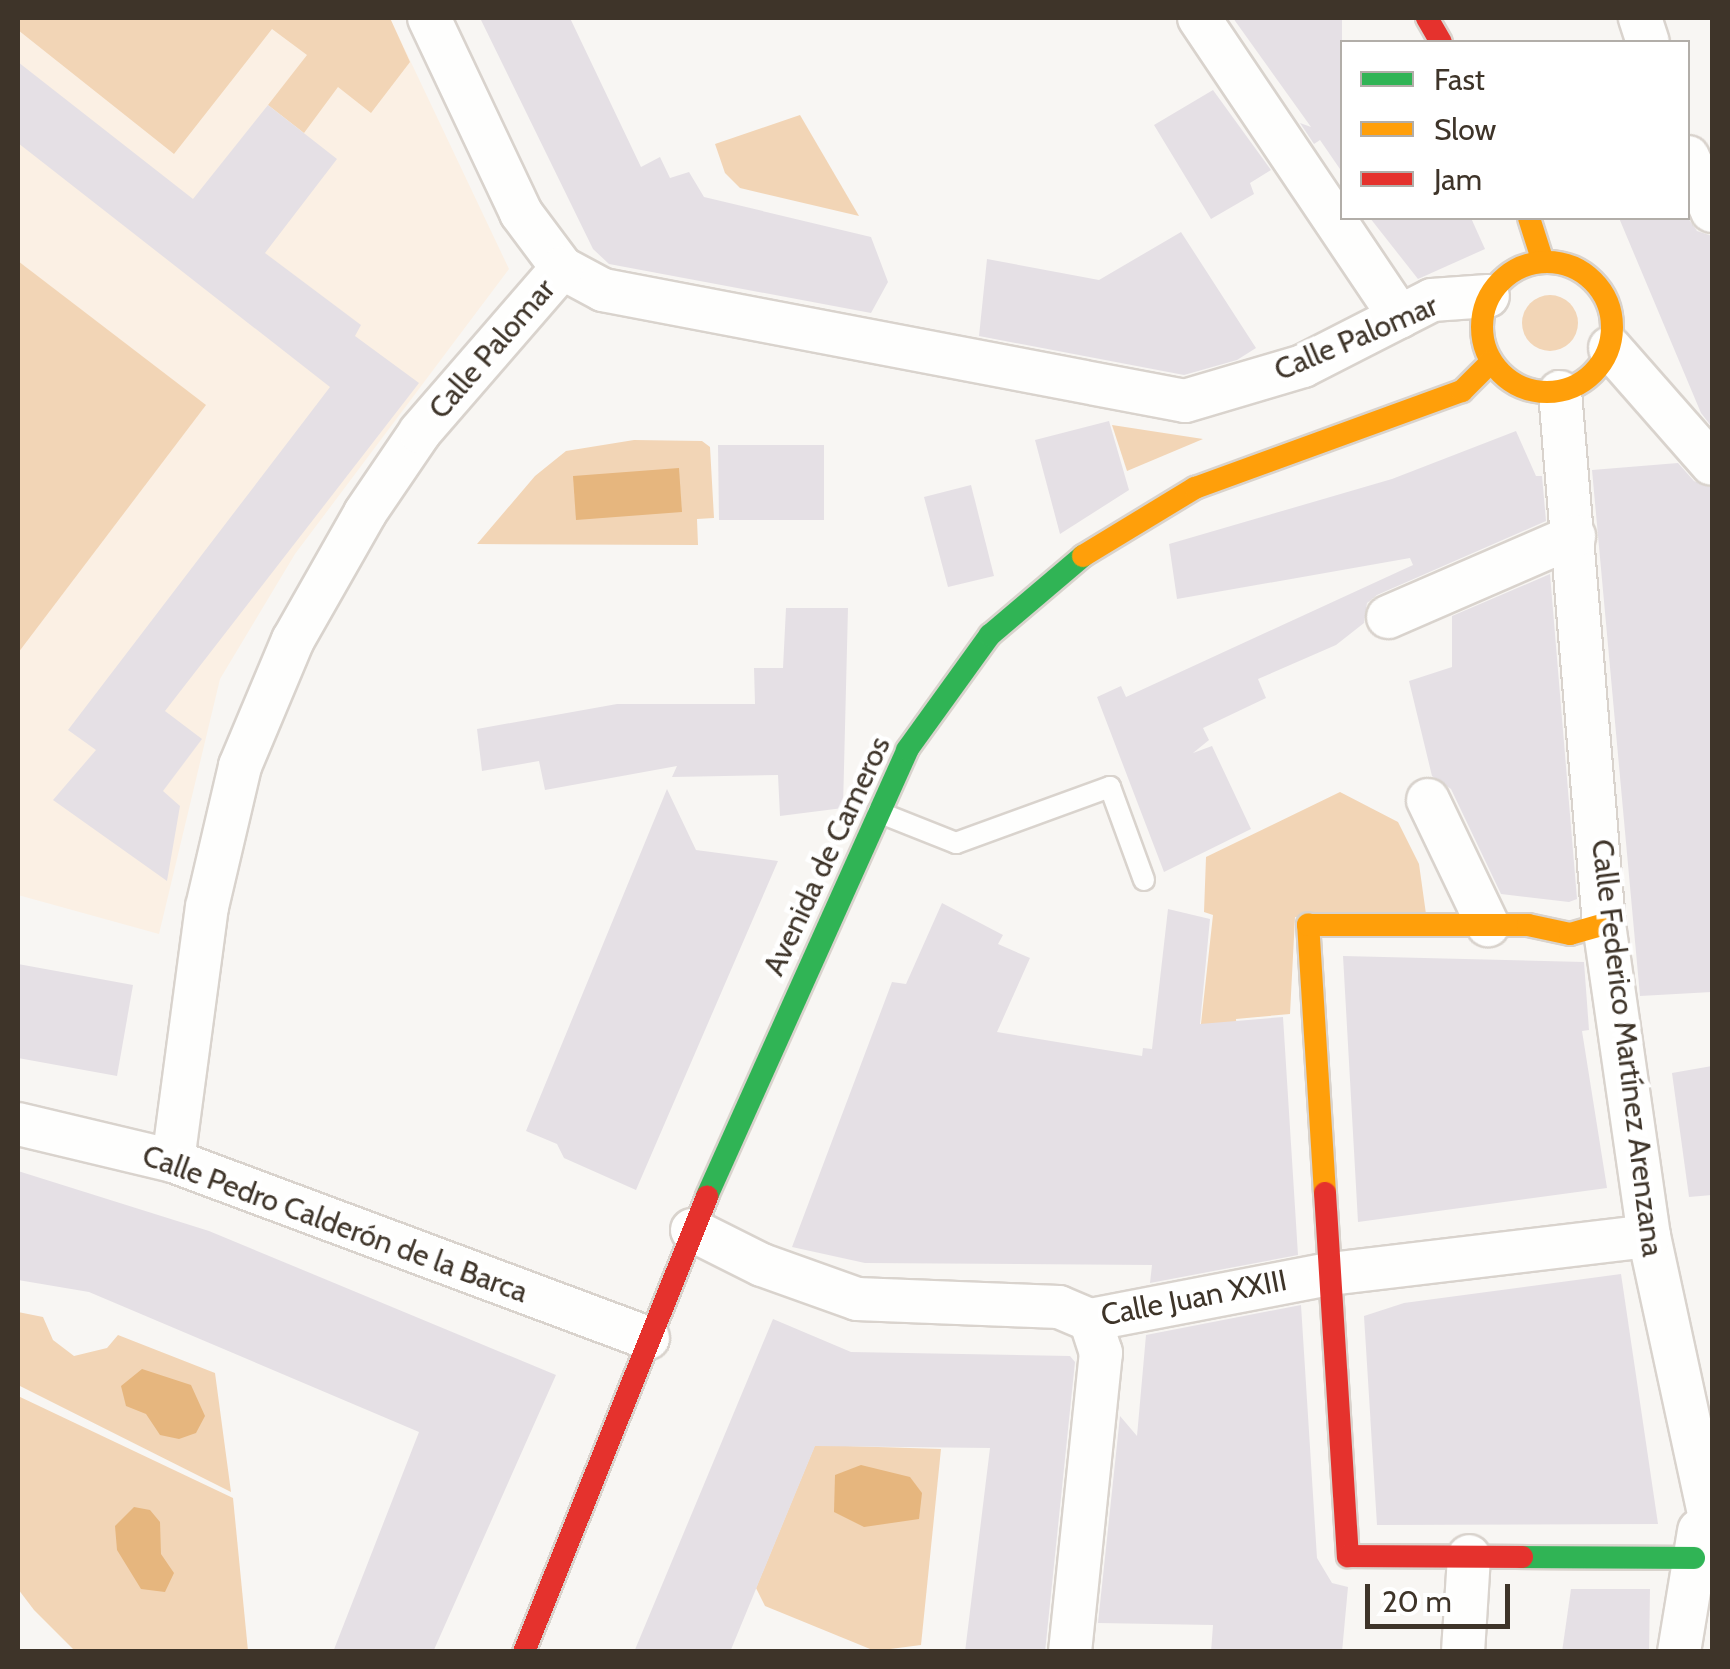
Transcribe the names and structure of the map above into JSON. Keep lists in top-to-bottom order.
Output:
{
  "streets": {
    "main road": ["Avenida de Cameros"],
    "street": [
      "Calle Palomar",
      "Calle Federico Martínez Arenzana",
      "Calle Pedro Calderón de la Barca",
      "Calle Juan XXIII"
    ]
  },
  "crossings": [
    ["Calle Palomar", "Avenida de Cameros"],
    ["Calle Palomar", "Calle Federico Martínez Arenzana"],
    ["Calle Palomar", "Calle Pedro Calderón de la Barca"],
    ["Avenida de Cameros", "Calle Federico Martínez Arenzana"],
    ["Avenida de Cameros", "Calle Pedro Calderón de la Barca"],
    ["Avenida de Cameros", "Calle Juan XXIII"],
    ["Calle Federico Martínez Arenzana", "Calle Juan XXIII"]
  ],
  "legend": ["Fast", "Slow", "Jam"],
  "scale_bar": "20 m"
}
